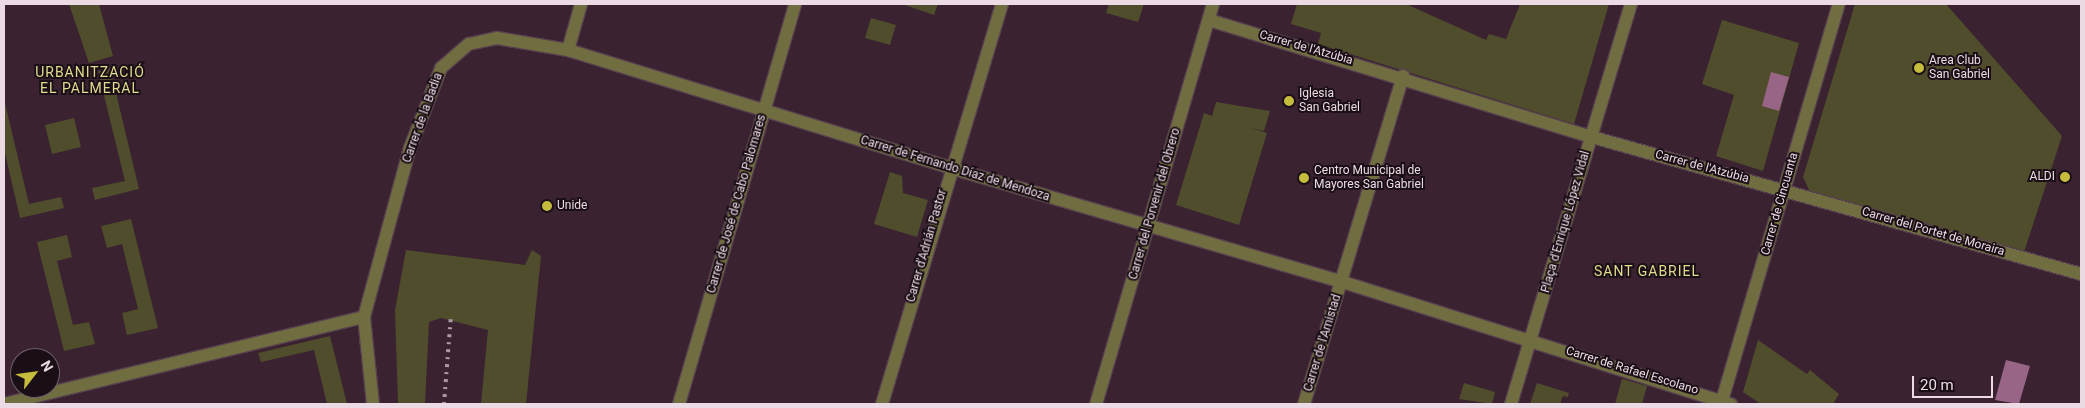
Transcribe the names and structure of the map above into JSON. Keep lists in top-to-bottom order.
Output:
{
  "streets": {
    "street": [
      "Carrer de l'Atzúbia",
      "Carrer de la Badia",
      "Carrer de Fernando Díaz de Mendoza",
      "Carrer de José de Cabo Palomares",
      "Carrer del Porvenir del Obrero",
      "Carrer de Cincuanta",
      "Plaça d'Enrique López Vidal",
      "Carrer del Portet de Moraira",
      "Carrer d'Adrián Pastor",
      "Carrer de l'Amistad",
      "Carrer de Rafael Escolano"
    ]
  },
  "crossings": [
    ["Carrer de l'Atzúbia", "Carrer del Porvenir del Obrero"],
    ["Carrer de l'Atzúbia", "Carrer de Cincuanta"],
    ["Carrer de l'Atzúbia", "Plaça d'Enrique López Vidal"],
    ["Carrer de l'Atzúbia", "Carrer del Portet de Moraira"],
    ["Carrer de la Badia", "Carrer de Fernando Díaz de Mendoza"],
    ["Carrer de Fernando Díaz de Mendoza", "Carrer de José de Cabo Palomares"],
    ["Carrer de Fernando Díaz de Mendoza", "Carrer del Porvenir del Obrero"],
    ["Carrer de Fernando Díaz de Mendoza", "Carrer d'Adrián Pastor"],
    ["Carrer de Fernando Díaz de Mendoza", "Carrer de l'Amistad"],
    ["Carrer de Cincuanta", "Carrer del Portet de Moraira"],
    ["Carrer de Cincuanta", "Carrer de Rafael Escolano"],
    ["Plaça d'Enrique López Vidal", "Carrer de Rafael Escolano"]
  ],
  "districts": ["URBANITZACIÓ EL PALMERAL", "SANT GABRIEL"],
  "places": [
    "Area Club San Gabriel",
    "Iglesia San Gabriel",
    "ALDI",
    "Centro Municipal de Mayores San Gabriel",
    "Unide"
  ],
  "scale_bar": "20 m",
  "north": "top right"
}
